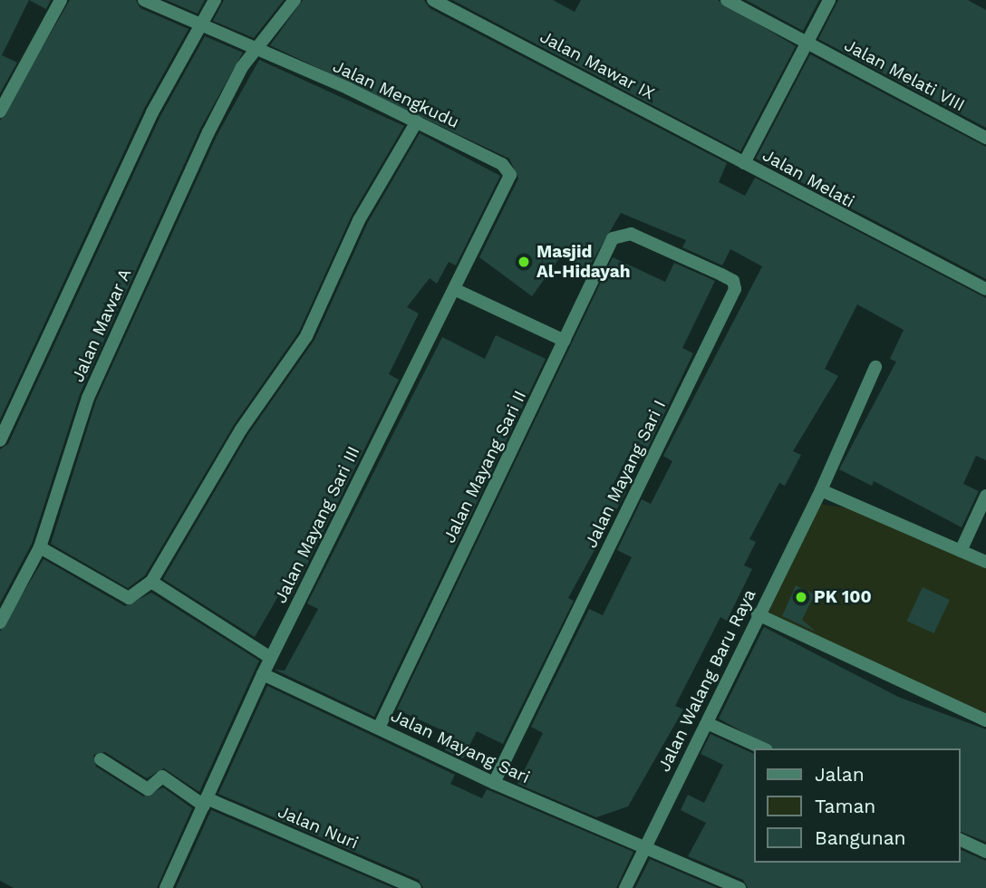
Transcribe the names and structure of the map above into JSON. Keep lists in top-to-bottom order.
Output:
{
  "streets": {
    "street": [
      "Jalan Mawar IX",
      "Jalan Melati VIII",
      "Jalan Mengkudu",
      "Jalan Melati",
      "Jalan Mawar A",
      "Jalan Mayang Sari II",
      "Jalan Mayang Sari I",
      "Jalan Mayang Sari III",
      "Jalan Walang Baru Raya",
      "Jalan Mayang Sari",
      "Jalan Nuri"
    ]
  },
  "crossings": [
    ["Jalan Mawar IX", "Jalan Melati"],
    ["Jalan Melati VIII", "Jalan Melati"],
    ["Jalan Mengkudu", "Jalan Mawar A"],
    ["Jalan Mengkudu", "Jalan Mayang Sari III"],
    ["Jalan Mayang Sari II", "Jalan Mayang Sari I"],
    ["Jalan Mayang Sari II", "Jalan Mayang Sari"],
    ["Jalan Mayang Sari I", "Jalan Mayang Sari"],
    ["Jalan Mayang Sari III", "Jalan Mayang Sari"],
    ["Jalan Mayang Sari III", "Jalan Nuri"],
    ["Jalan Walang Baru Raya", "Jalan Mayang Sari"]
  ],
  "places": ["Masjid Al-Hidayah", "PK 100"],
  "legend": ["Jalan", "Taman", "Bangunan"]
}
